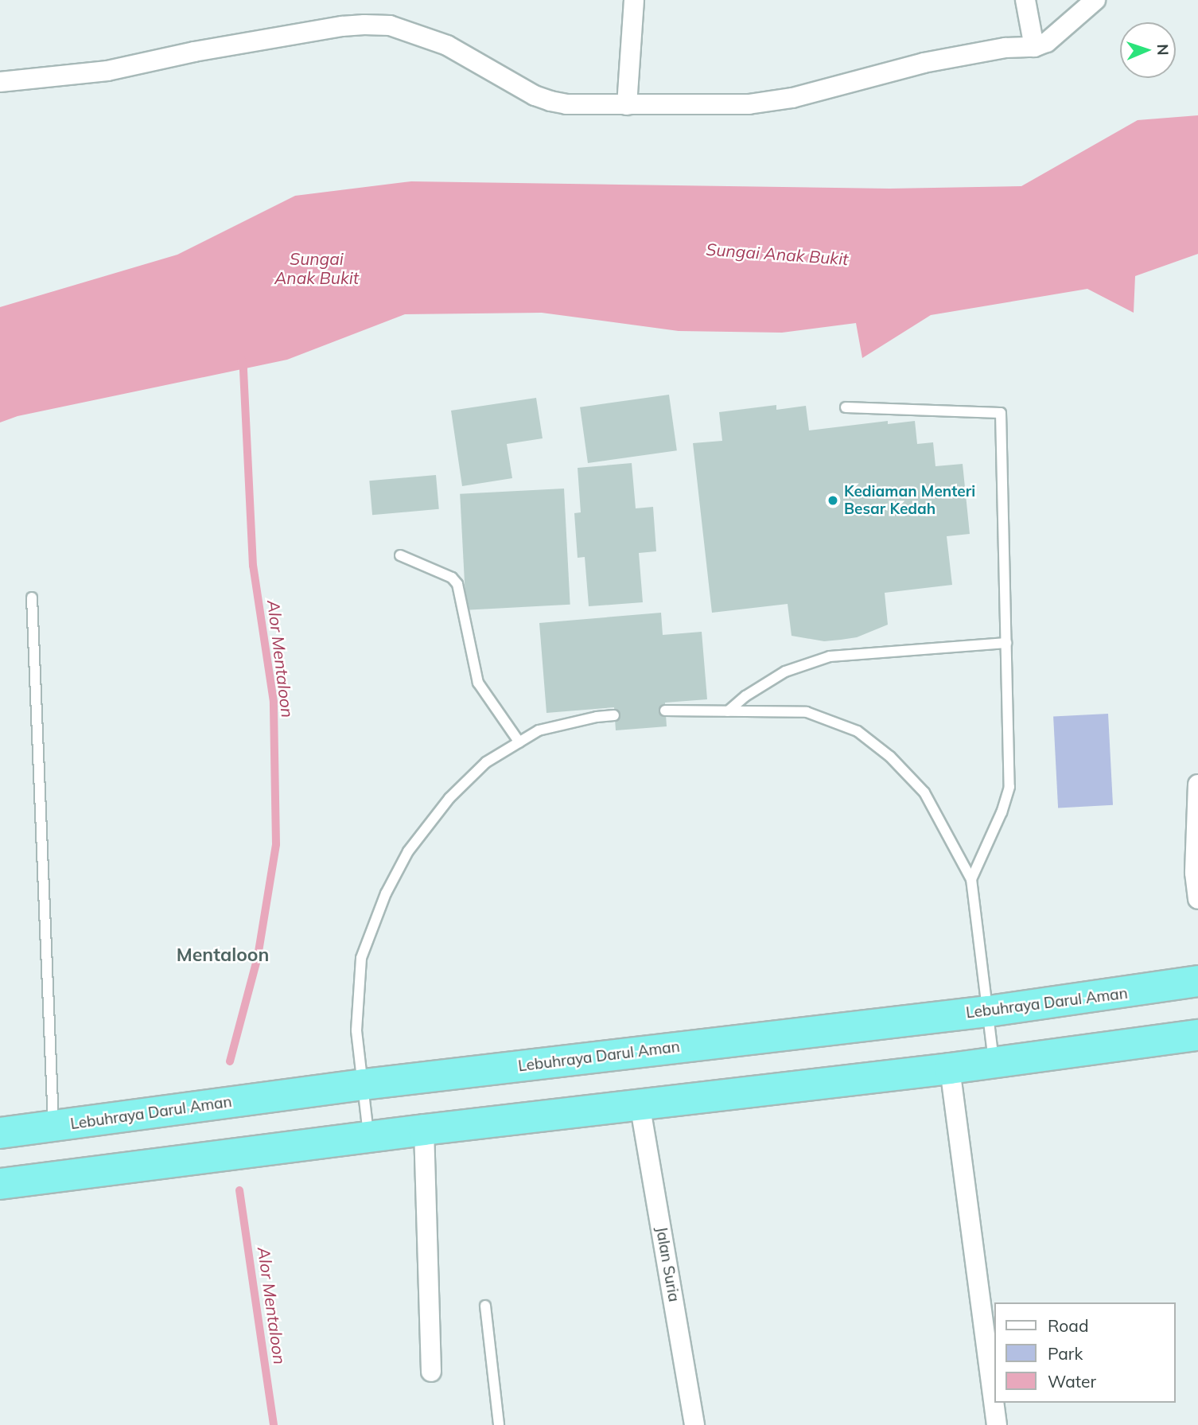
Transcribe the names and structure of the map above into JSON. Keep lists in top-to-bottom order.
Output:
{
  "streets": {
    "highway": ["Lebuhraya Darul Aman"],
    "street": ["Jalan Suria"]
  },
  "districts": ["Mentaloon"],
  "water": ["Sungai Anak Bukit", "Alor Mentaloon"],
  "places": ["Kediaman Menteri Besar Kedah"],
  "legend": ["Road", "Park", "Water"],
  "north": "right"
}
